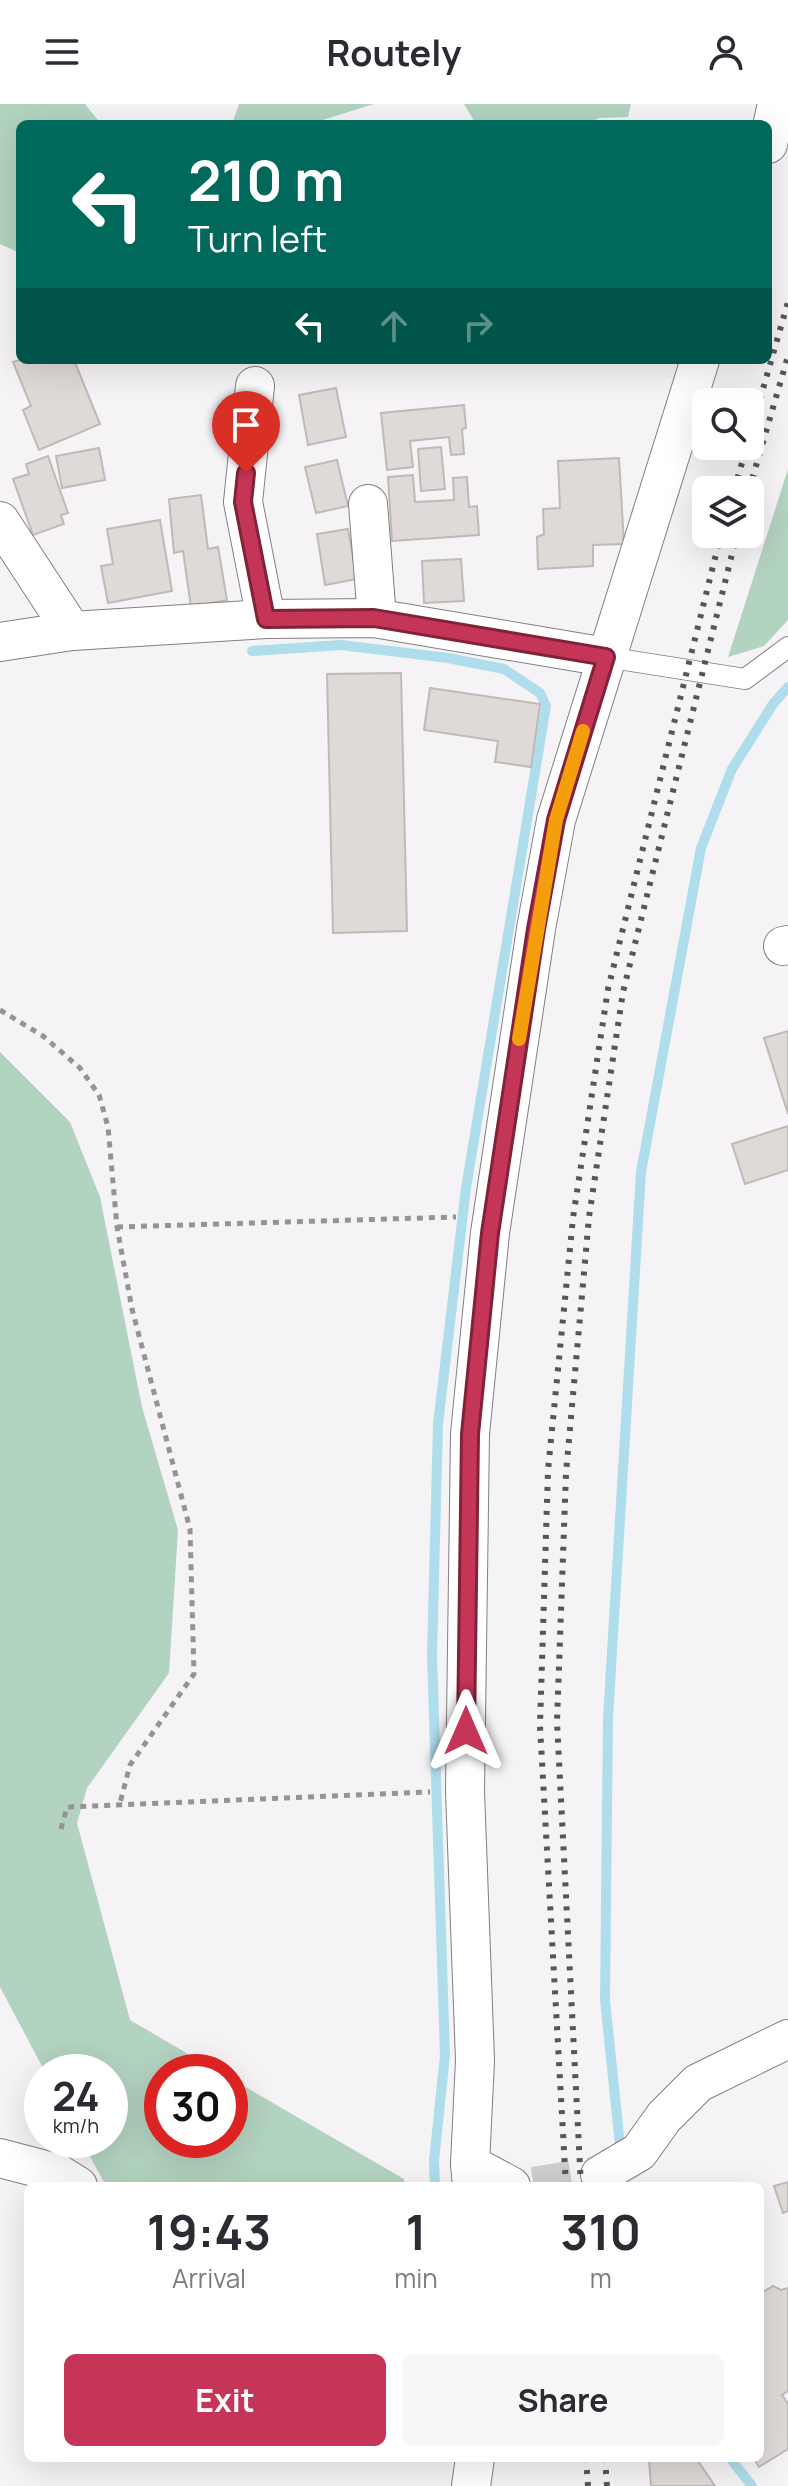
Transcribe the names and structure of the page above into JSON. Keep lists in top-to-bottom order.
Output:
{
  "page": {
    "header": "Routely",
    "turn": ["210 m", "Turn left"],
    "speed": "24 km/h",
    "limit": "30",
    "eta": [
      "19:43",
      "Arrival",
      "1",
      "min",
      "310",
      "m"
    ],
    "buttons": ["Exit", "Share"]
  }
}
